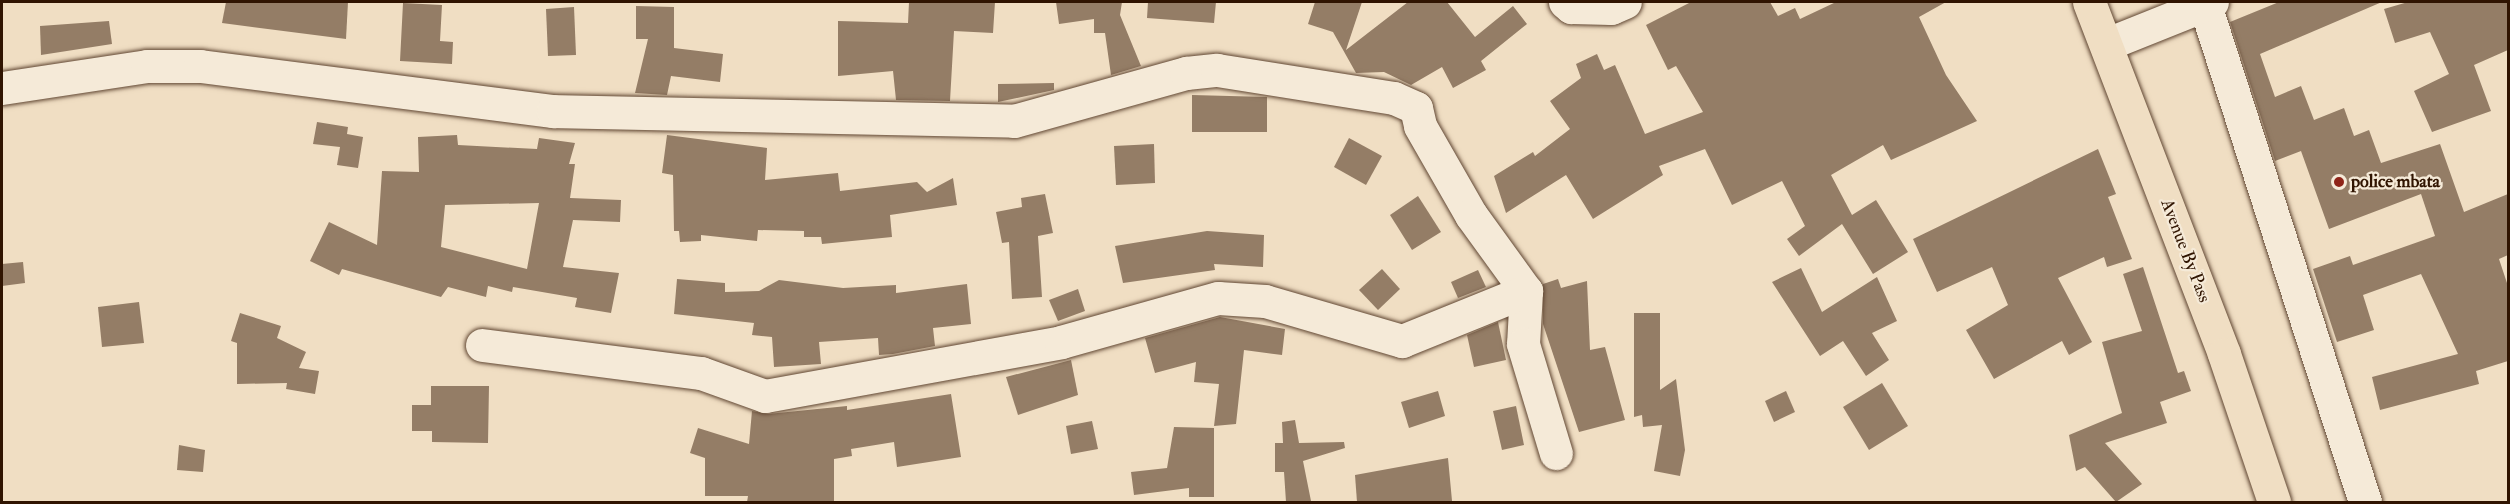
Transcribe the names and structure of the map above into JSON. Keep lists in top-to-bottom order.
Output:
{
  "streets": {
    "highway": ["Avenue By Pass"]
  },
  "places": ["police mbata"]
}
